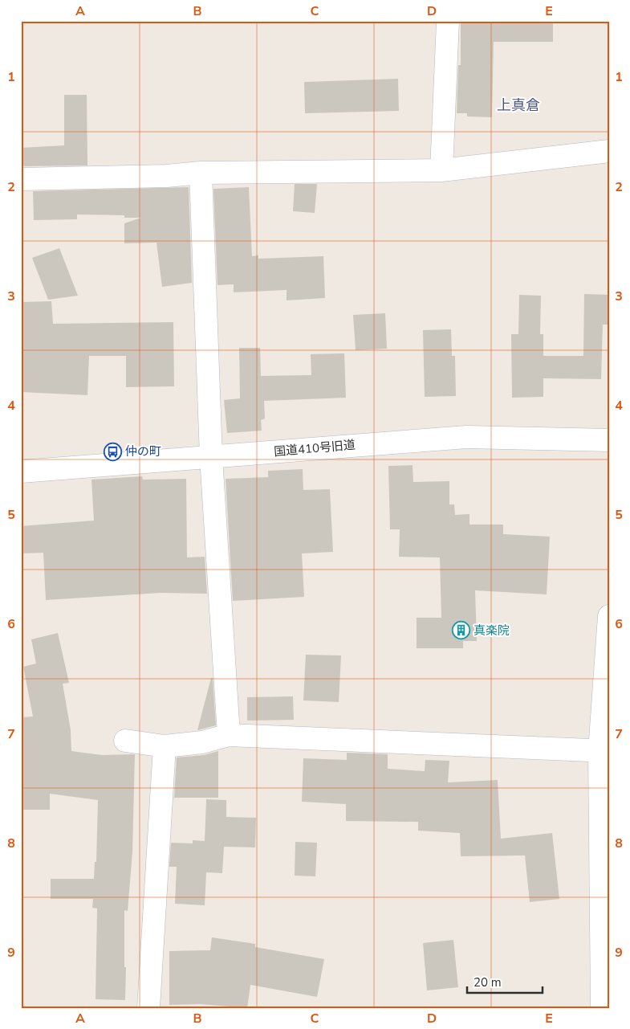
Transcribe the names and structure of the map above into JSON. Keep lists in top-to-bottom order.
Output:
{
  "streets": {
    "street": ["国道410号旧道"]
  },
  "districts": ["上真倉"],
  "places": {
    "bus stop": ["仲の町"],
    "building": ["真楽院"]
  },
  "scale_bar": "20 m",
  "grid": {
    "columns": [
      "A",
      "B",
      "C",
      "D",
      "E"
    ],
    "rows": [
      "1",
      "2",
      "3",
      "4",
      "5",
      "6",
      "7",
      "8",
      "9"
    ]
  }
}
